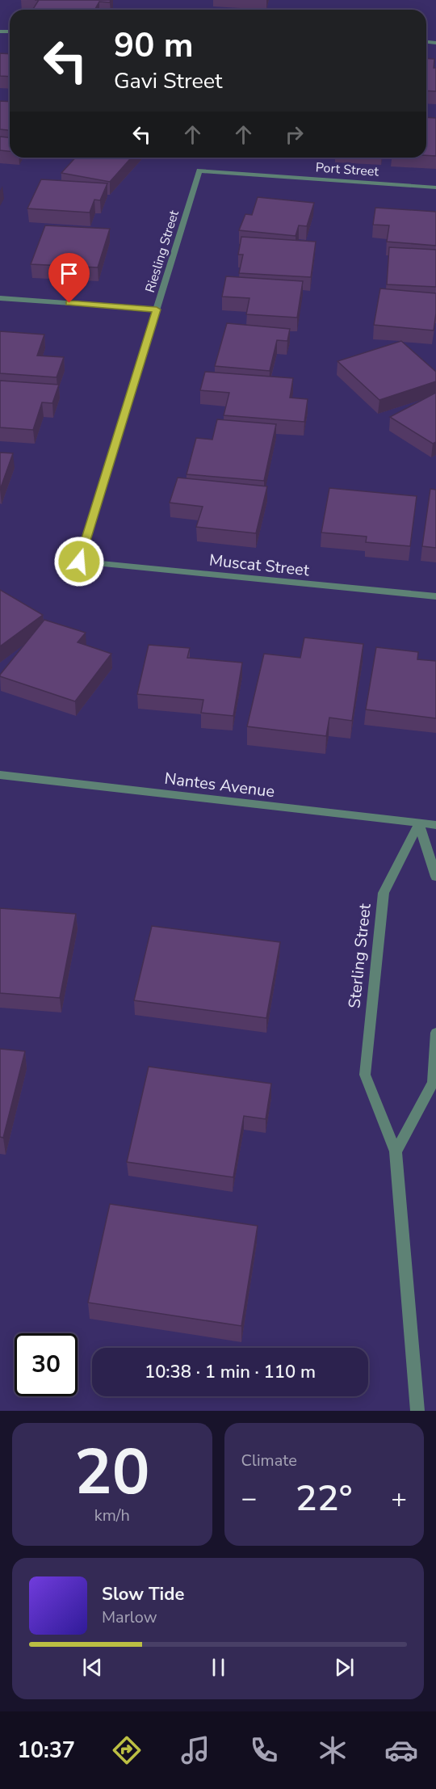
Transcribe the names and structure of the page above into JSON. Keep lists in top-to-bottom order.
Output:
{
  "streets": {
    "street": [
      "Port Street",
      "Riesling Street",
      "Muscat Street",
      "Nantes Avenue",
      "Sterling Street"
    ]
  },
  "crossings": [
    ["Port Street", "Riesling Street"],
    ["Riesling Street", "Muscat Street"],
    ["Nantes Avenue", "Sterling Street"]
  ],
  "page": {
    "turn": ["90 m", "Gavi Street"],
    "limit": "30",
    "trip": "10:38 · 1 min · 110 m",
    "tile": [
      ["20", "km/h"],
      "Climate"
    ],
    "heat": ["−", "22°", "+"],
    "song": ["Slow Tide", "Marlow"],
    "tabs": "10:37"
  }
}
